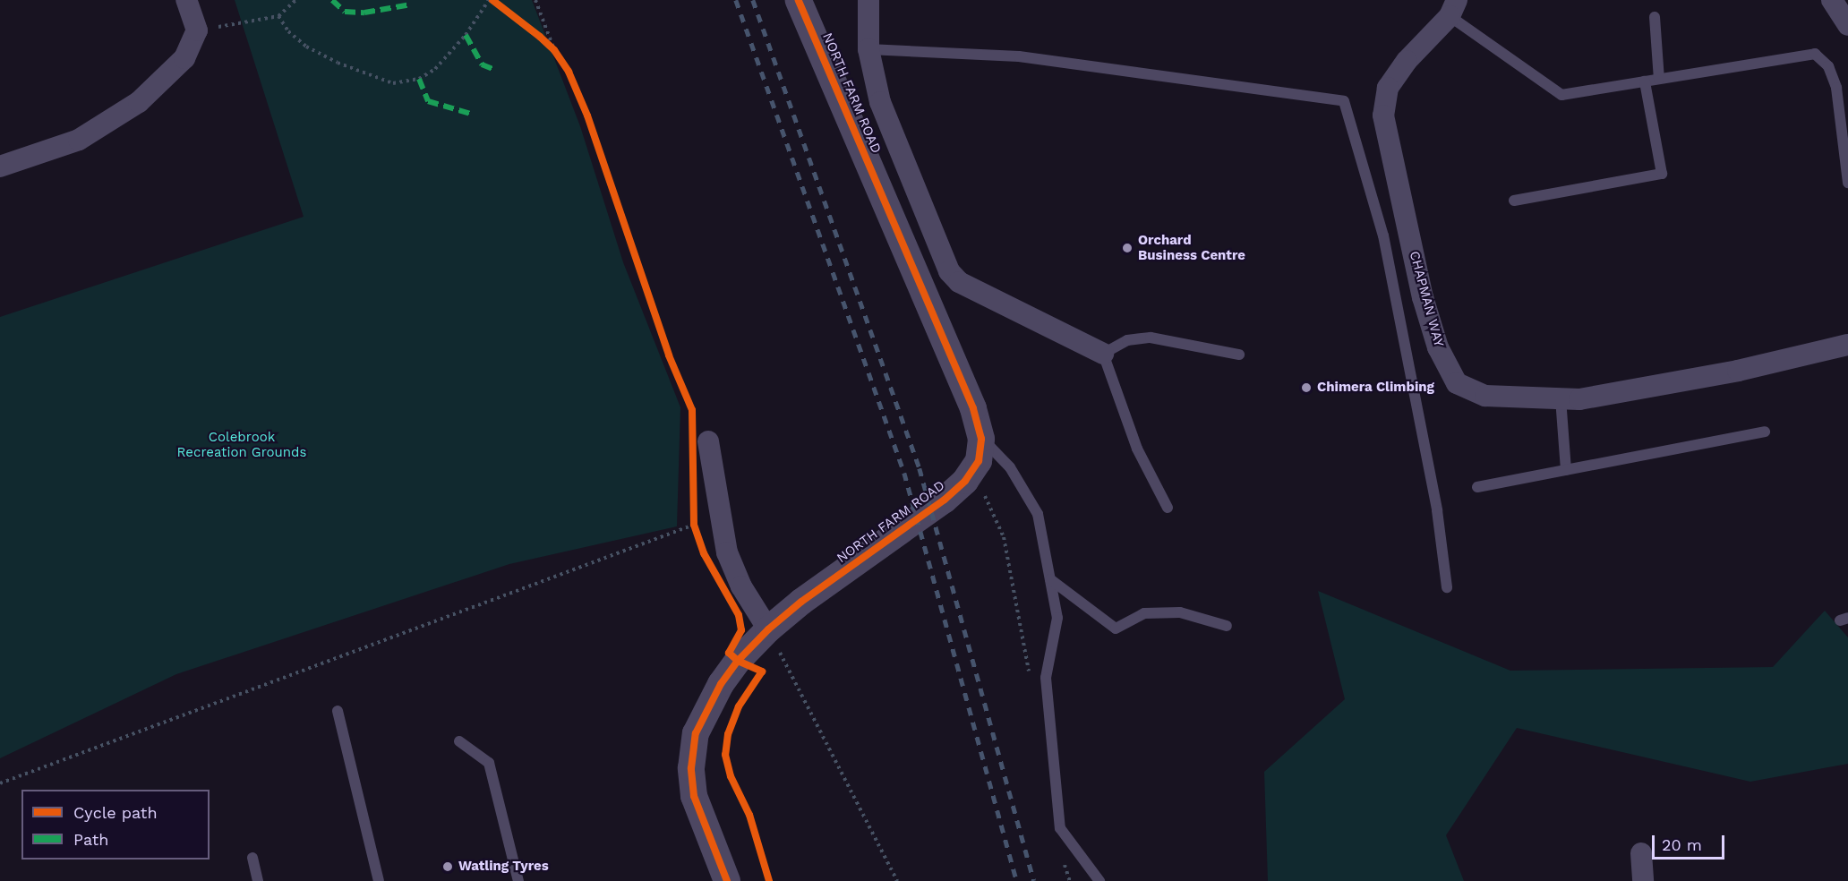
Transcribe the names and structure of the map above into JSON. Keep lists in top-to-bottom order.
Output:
{
  "streets": {
    "street": ["NORTH FARM ROAD", "CHAPMAN WAY"]
  },
  "parks": ["Colebrook Recreation Grounds"],
  "places": ["Orchard Business Centre", "Chimera Climbing", "Watling Tyres"],
  "legend": ["Cycle path", "Path"],
  "scale_bar": "20 m"
}
